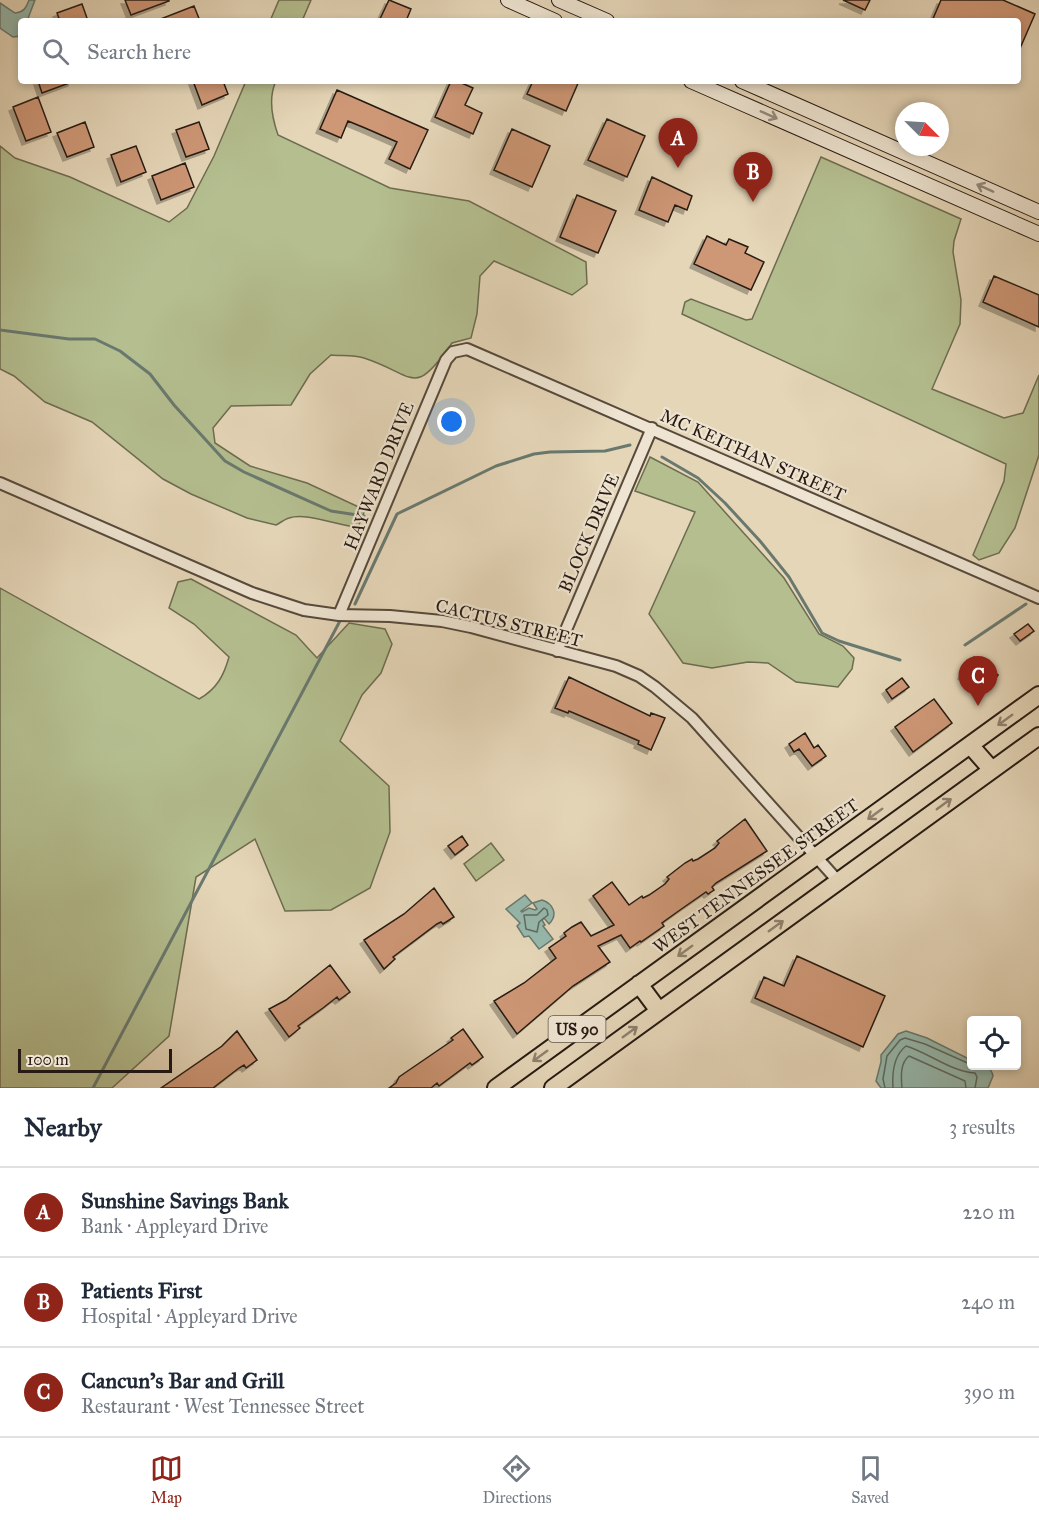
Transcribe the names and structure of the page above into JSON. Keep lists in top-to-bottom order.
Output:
{
  "streets": {
    "main road": ["WEST TENNESSEE STREET", "US 90"],
    "street": [
      "MC KEITHAN STREET",
      "HAYWARD DRIVE",
      "BLOCK DRIVE",
      "CACTUS STREET"
    ]
  },
  "crossings": [
    ["MC KEITHAN STREET", "HAYWARD DRIVE"],
    ["MC KEITHAN STREET", "BLOCK DRIVE"],
    ["HAYWARD DRIVE", "CACTUS STREET"],
    ["BLOCK DRIVE", "CACTUS STREET"],
    ["CACTUS STREET", "WEST TENNESSEE STREET"],
    ["CACTUS STREET", "US 90"]
  ],
  "scale_bar": "100 m",
  "north": "bottom right",
  "page": {
    "search": "Search here",
    "pins": ["A", "B", "C"],
    "scale": "100 m",
    "heading": ["Nearby", "3 results"],
    "list": [
      {
        "mark": "A",
        "name": "Sunshine Savings Bank",
        "note": "Bank · Appleyard Drive",
        "value": "220 m"
      },
      {
        "mark": "B",
        "name": "Patients First",
        "note": "Hospital · Appleyard Drive",
        "value": "240 m"
      },
      {
        "mark": "C",
        "name": "Cancun's Bar and Grill",
        "note": "Restaurant · West Tennessee Street",
        "value": "390 m"
      }
    ],
    "nav": ["Map", "Directions", "Saved"]
  }
}
